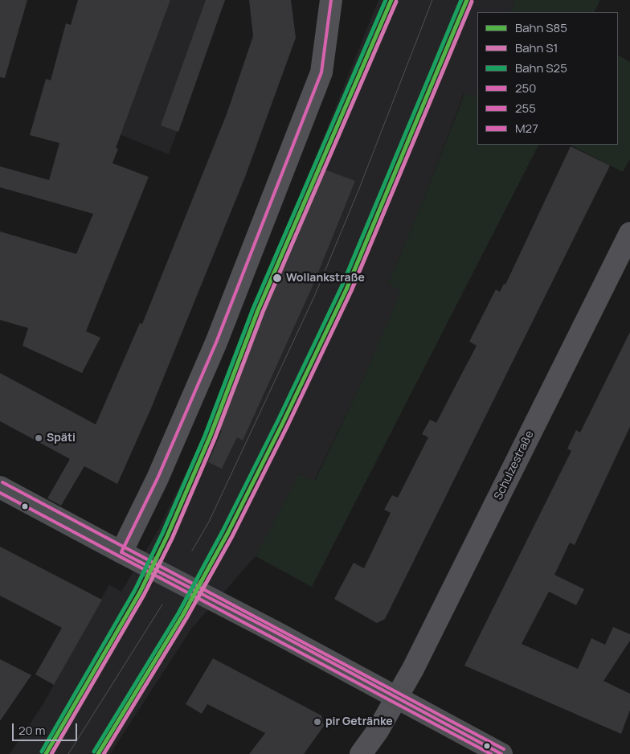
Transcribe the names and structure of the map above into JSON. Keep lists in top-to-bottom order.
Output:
{
  "streets": {
    "street": ["Schulzestraße"]
  },
  "places": ["Wollankstraße", "Späti", "pir Getränke"],
  "lines": [
    "rail line S85",
    "rail line S25",
    "transit line 250",
    "rail line S1",
    "transit line M27",
    "transit line 255"
  ],
  "legend": [
    "Bahn S85",
    "Bahn S1",
    "Bahn S25",
    "250",
    "255",
    "M27"
  ],
  "scale_bar": "20 m"
}
